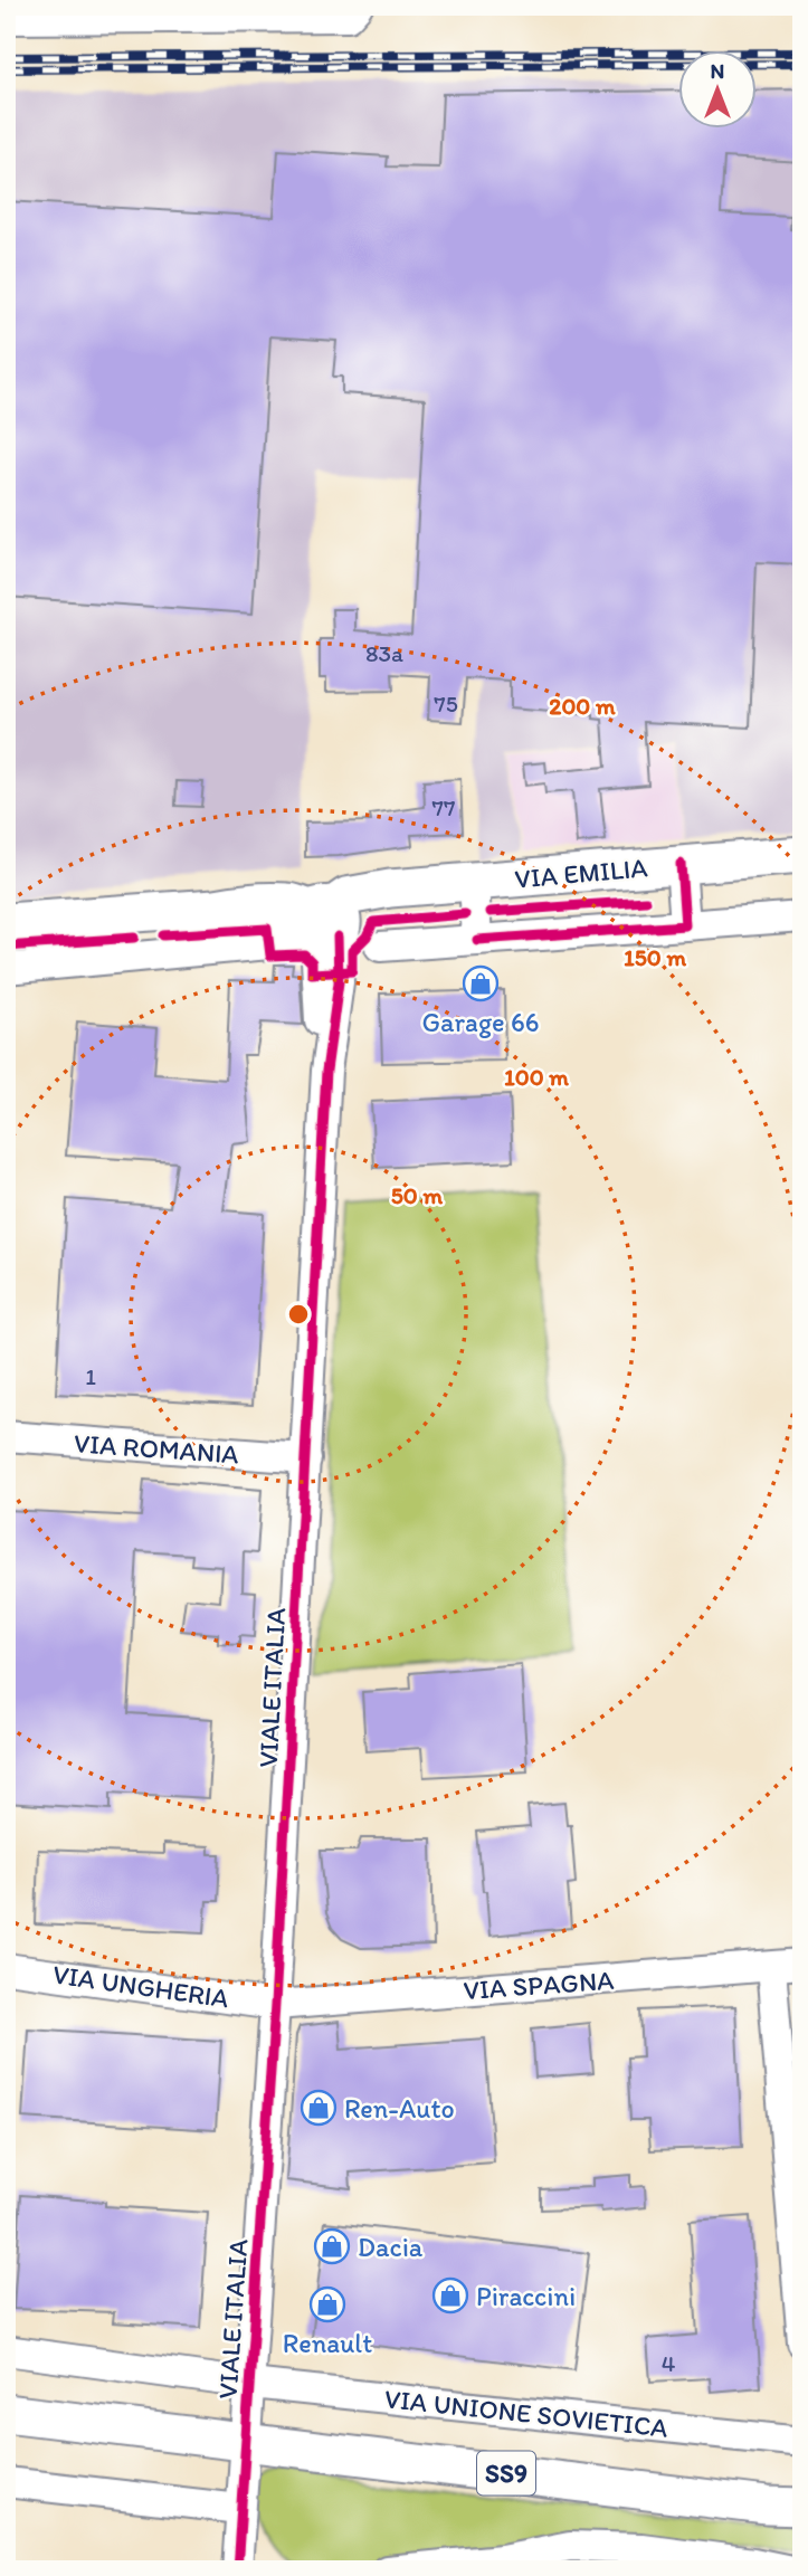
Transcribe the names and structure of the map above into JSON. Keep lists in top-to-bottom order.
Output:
{
  "streets": {
    "main road": ["VIA EMILIA", "SS9"],
    "street": [
      "VIA ROMANIA",
      "VIALE ITALIA",
      "VIA SPAGNA",
      "VIA UNGHERIA",
      "VIA UNIONE SOVIETICA"
    ]
  },
  "crossings": [
    ["VIA EMILIA", "VIALE ITALIA"],
    ["VIA ROMANIA", "VIALE ITALIA"],
    ["VIALE ITALIA", "VIA SPAGNA"],
    ["VIALE ITALIA", "VIA UNGHERIA"],
    ["VIALE ITALIA", "VIA UNIONE SOVIETICA"],
    ["VIALE ITALIA", "SS9"],
    ["VIA SPAGNA", "VIA UNGHERIA"]
  ],
  "places": {
    "shop": [
      "Garage 66",
      "Ren-Auto",
      "Dacia",
      "Piraccini",
      "Renault"
    ]
  },
  "house_numbers": [
    "83a",
    "75",
    "77",
    "1",
    "4"
  ],
  "north": "top",
  "rings": [
    "200 m",
    "150 m",
    "100 m",
    "50 m"
  ]
}
